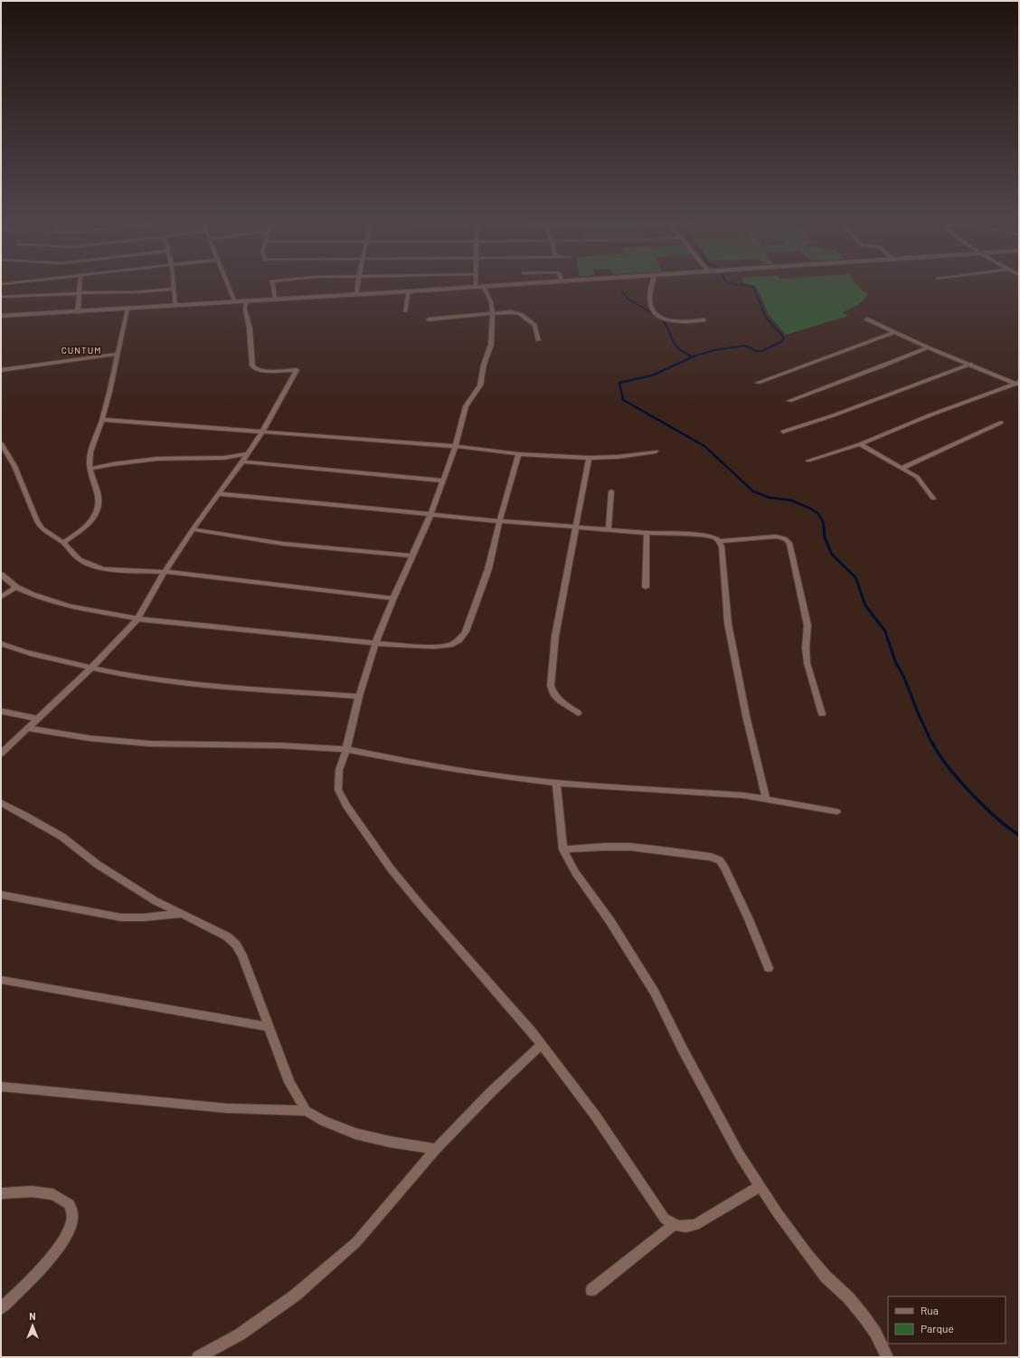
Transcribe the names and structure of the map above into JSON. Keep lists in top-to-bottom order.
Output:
{
  "districts": ["CUNTUM"],
  "legend": ["Rua", "Parque"],
  "north": "top"
}
